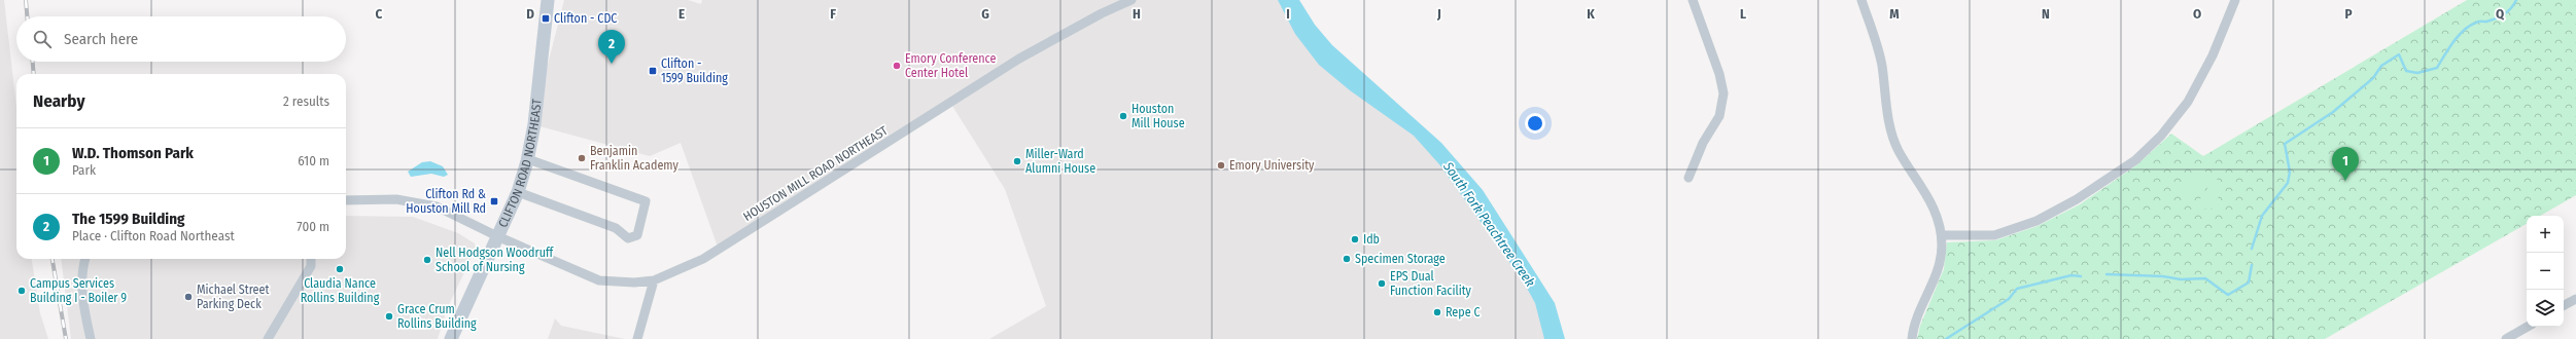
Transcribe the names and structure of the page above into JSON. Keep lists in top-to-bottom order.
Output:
{
  "streets": {
    "main road": ["CLIFTON ROAD NORTHEAST"],
    "street": ["HOUSTON MILL ROAD NORTHEAST"]
  },
  "crossings": [
    ["CLIFTON ROAD NORTHEAST", "HOUSTON MILL ROAD NORTHEAST"]
  ],
  "water": ["South Fork Peachtree Creek"],
  "places": {
    "transit": ["Clifton - CDC", "Clifton - 1599 Building", "Clifton Rd & Houston Mill Rd"],
    "other": [
      "Emory Conference Center Hotel",
      "Houston Mill House",
      "Benjamin Franklin Academy",
      "Miller-Ward Alumni House",
      "Emory University",
      "Idb",
      "Specimen Storage",
      "Nell Hodgson Woodruff School of Nursing",
      "Claudia Nance Rollins Building",
      "EPS Dual Function Facility",
      "Campus Services Building I - Boiler 9",
      "Michael Street Parking Deck",
      "Repe C",
      "Grace Crum Rollins Building"
    ]
  },
  "page": {
    "search": "Search here",
    "pins": ["2", "1"],
    "heading": ["Nearby", "2 results"],
    "list": [
      {
        "mark": "1",
        "name": "W.D. Thomson Park",
        "note": "Park",
        "value": "610 m"
      },
      {
        "mark": "2",
        "name": "The 1599 Building",
        "note": "Place · Clifton Road Northeast",
        "value": "700 m"
      }
    ],
    "map_buttons": ["+", "−"]
  },
  "grid": {
    "columns": [
      "C",
      "D",
      "E",
      "F",
      "G",
      "H",
      "I",
      "J",
      "K",
      "L",
      "M",
      "N",
      "O",
      "P",
      "Q"
    ]
  }
}
